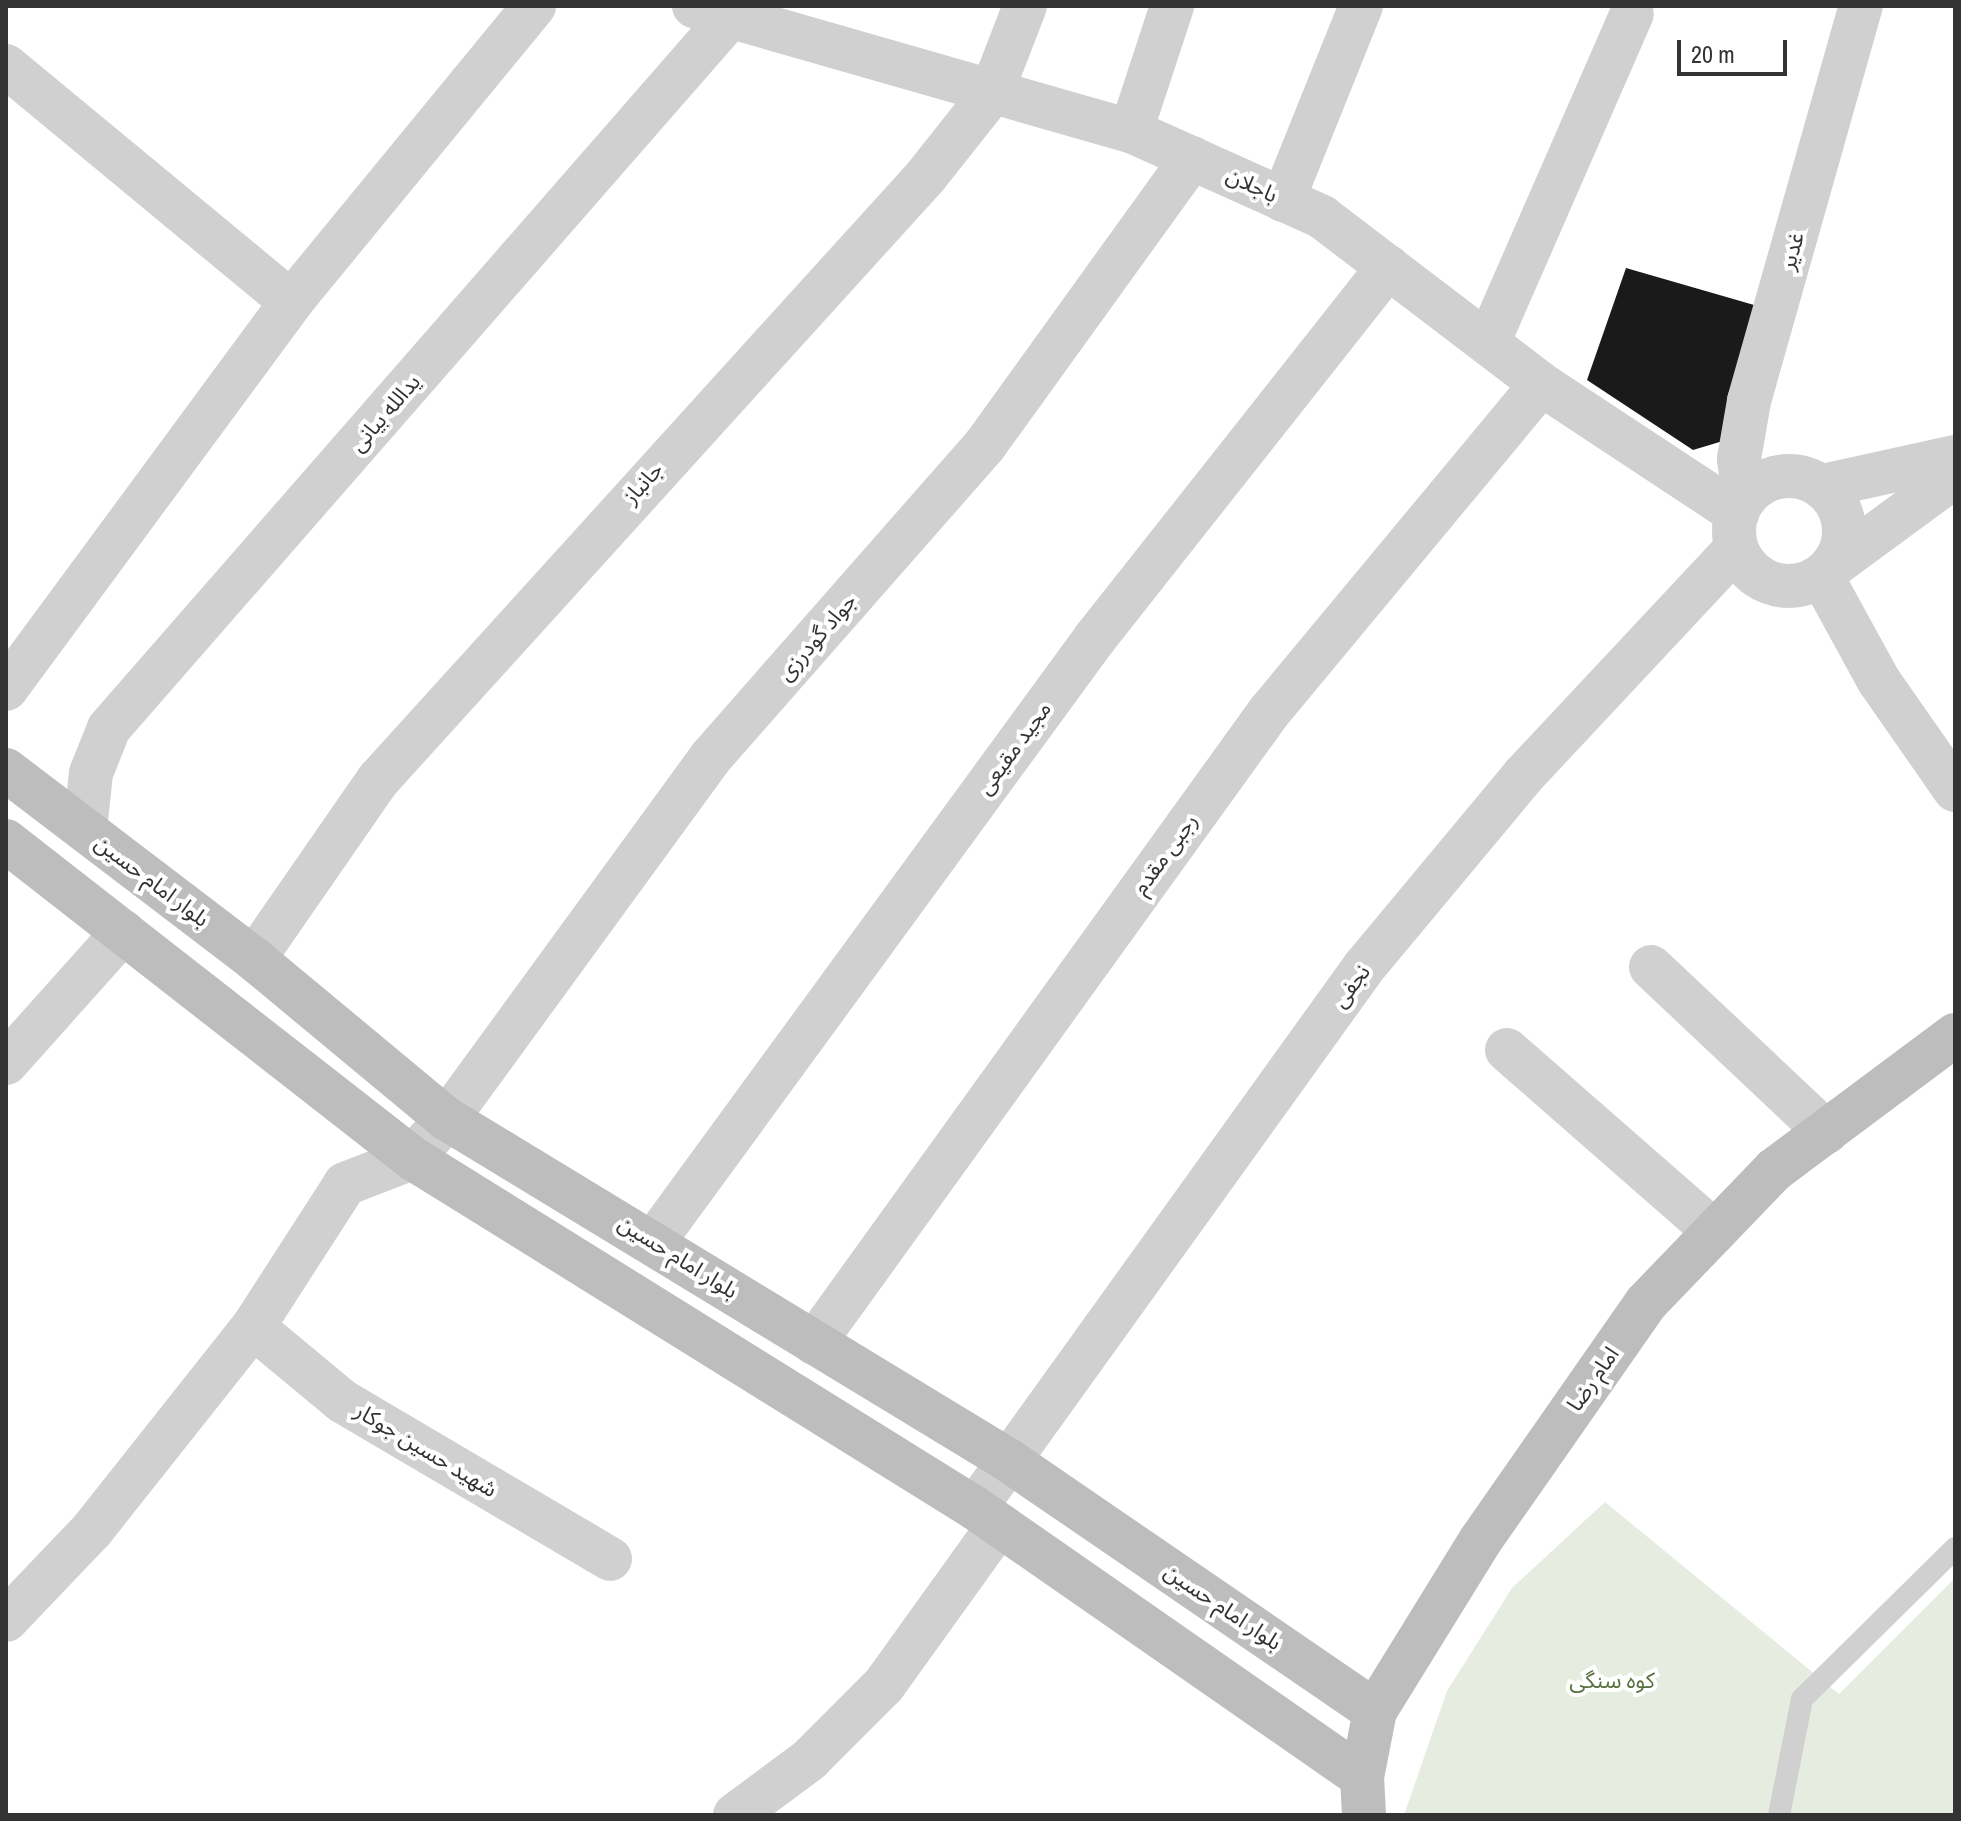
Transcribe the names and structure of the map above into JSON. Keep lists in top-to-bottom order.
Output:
{
  "streets": {
    "main road": ["بلوار امام حسین", "امام رضا"],
    "street": [
      "باجلان",
      "غدیر",
      "یدالله بیانی",
      "جانباز",
      "جواد گودرزی",
      "مجید مقیعی",
      "رجبی مقدم",
      "نجفی",
      "شهید حسین جوکار"
    ]
  },
  "crossings": [
    ["باجلان", "غدیر"],
    ["باجلان", "یدالله بیانی"],
    ["باجلان", "جانباز"],
    ["باجلان", "جواد گودرزی"],
    ["باجلان", "مجید مقیعی"],
    ["باجلان", "رجبی مقدم"],
    ["باجلان", "نجفی"],
    ["غدیر", "نجفی"],
    ["یدالله بیانی", "بلوار امام حسین"],
    ["جانباز", "بلوار امام حسین"],
    ["جواد گودرزی", "بلوار امام حسین"],
    ["مجید مقیعی", "بلوار امام حسین"],
    ["رجبی مقدم", "بلوار امام حسین"],
    ["بلوار امام حسین", "نجفی"],
    ["بلوار امام حسین", "امام رضا"]
  ],
  "parks": ["کوه سنگی"],
  "scale_bar": "20 m"
}
